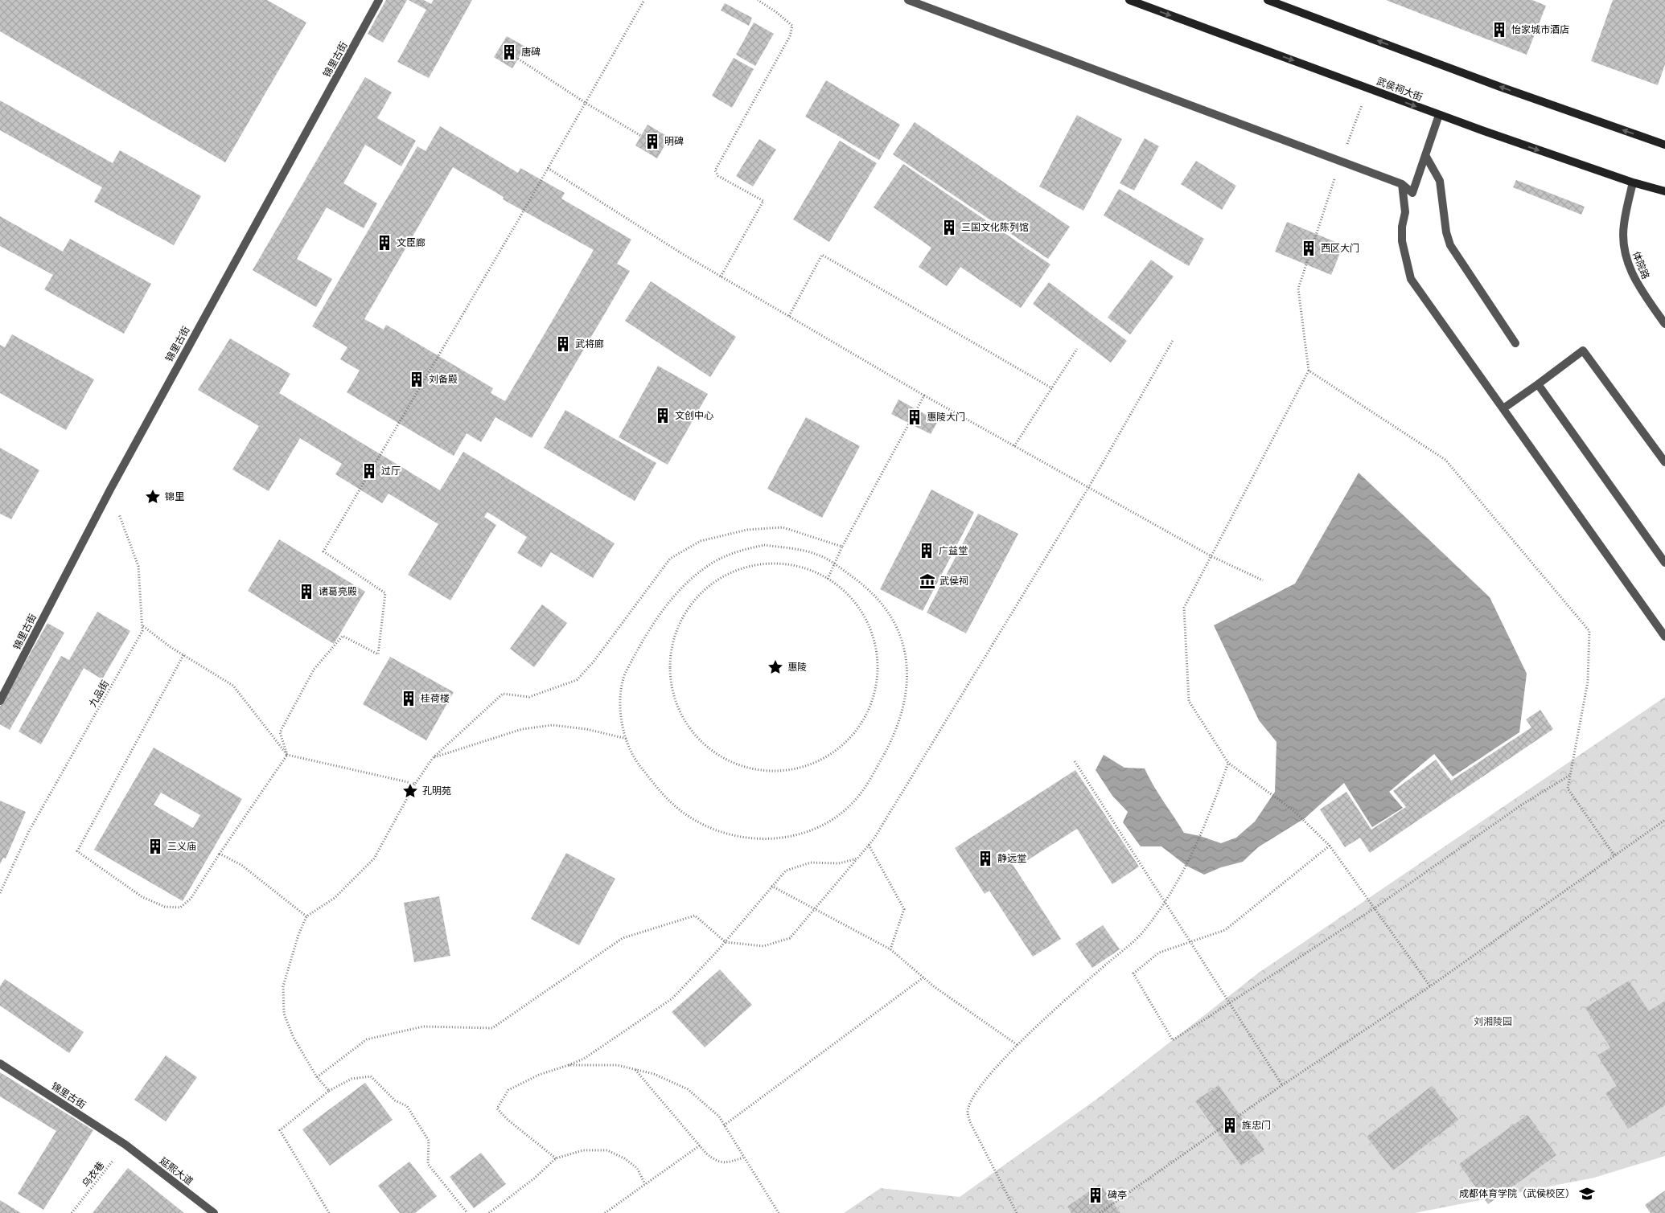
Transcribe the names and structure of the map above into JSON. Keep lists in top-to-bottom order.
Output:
{
  "streets": {
    "main road": ["武侯祠大街"],
    "street": ["锦里古街", "体院路", "延熙大道"],
    "path": ["九品街", "乌衣巷"]
  },
  "crossings": [
    ["锦里古街", "九品街"],
    ["锦里古街", "延熙大道"],
    ["锦里古街", "乌衣巷"],
    ["武侯祠大街", "体院路"],
    ["延熙大道", "乌衣巷"]
  ],
  "parks": ["刘湘陵园"],
  "places": {
    "building": [
      "怡家城市酒店",
      "唐碑",
      "明碑",
      "三国文化陈列馆",
      "文臣廊",
      "西区大门",
      "武将廊",
      "刘备殿",
      "文创中心",
      "惠陵大门",
      "过厅",
      "广益堂",
      "诸葛亮殿",
      "桂荷楼",
      "三义庙",
      "静远堂",
      "旌忠门",
      "碑亭"
    ],
    "place": ["锦里", "惠陵", "孔明苑"],
    "museum": ["武侯祠"],
    "school or university": ["成都体育学院（武侯校区）"]
  }
}
